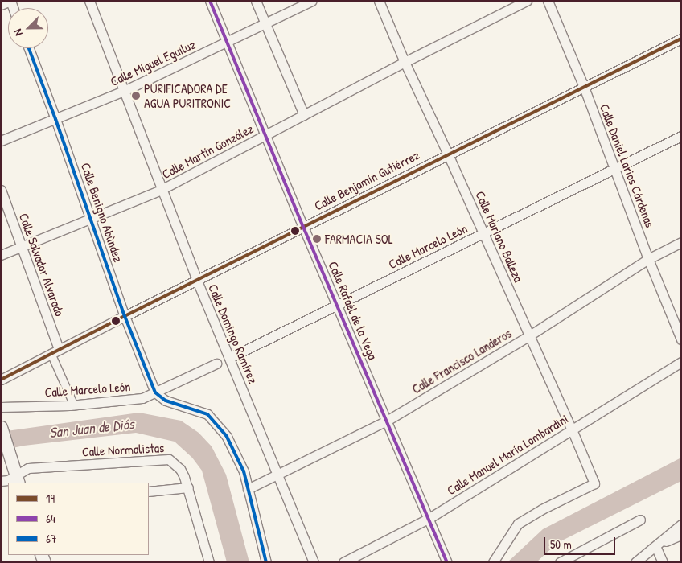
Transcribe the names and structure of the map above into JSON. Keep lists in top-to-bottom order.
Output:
{
  "streets": {
    "street": [
      "Calle Miguel Eguiluz",
      "Calle Martín González",
      "Calle Daniel Larios Cárdenas",
      "Calle Benjamín Gutiérrez",
      "Calle Benigno Abùndez",
      "Calle Mariano Balleza",
      "Calle Marcelo León",
      "Calle Salvador Alvarado",
      "Calle Rafaél de la Vega",
      "Calle Domingo Ramírez",
      "Calle Francisco Landeros",
      "Calle Normalistas",
      "Calle Manuel María Lombardini"
    ]
  },
  "crossings": [
    ["Calle Miguel Eguiluz", "Calle Benigno Abùndez"],
    ["Calle Miguel Eguiluz", "Calle Rafaél de la Vega"],
    ["Calle Miguel Eguiluz", "Calle Domingo Ramírez"],
    ["Calle Martín González", "Calle Benigno Abùndez"],
    ["Calle Martín González", "Calle Mariano Balleza"],
    ["Calle Martín González", "Calle Salvador Alvarado"],
    ["Calle Martín González", "Calle Rafaél de la Vega"],
    ["Calle Martín González", "Calle Domingo Ramírez"],
    ["Calle Daniel Larios Cárdenas", "Calle Benjamín Gutiérrez"],
    ["Calle Daniel Larios Cárdenas", "Calle Marcelo León"],
    ["Calle Daniel Larios Cárdenas", "Calle Francisco Landeros"],
    ["Calle Benjamín Gutiérrez", "Calle Benigno Abùndez"],
    ["Calle Benjamín Gutiérrez", "Calle Mariano Balleza"],
    ["Calle Benjamín Gutiérrez", "Calle Salvador Alvarado"],
    ["Calle Benjamín Gutiérrez", "Calle Rafaél de la Vega"],
    ["Calle Benjamín Gutiérrez", "Calle Domingo Ramírez"],
    ["Calle Benigno Abùndez", "Calle Marcelo León"],
    ["Calle Mariano Balleza", "Calle Marcelo León"],
    ["Calle Mariano Balleza", "Calle Francisco Landeros"],
    ["Calle Mariano Balleza", "Calle Manuel María Lombardini"],
    ["Calle Marcelo León", "Calle Rafaél de la Vega"],
    ["Calle Marcelo León", "Calle Domingo Ramírez"],
    ["Calle Rafaél de la Vega", "Calle Francisco Landeros"],
    ["Calle Rafaél de la Vega", "Calle Manuel María Lombardini"],
    ["Calle Domingo Ramírez", "Calle Francisco Landeros"]
  ],
  "water": ["San Juan de Diós"],
  "places": ["PURIFICADORA DE AGUA PURITRONIC", "FARMACIA SOL"],
  "lines": ["transit line 64", "transit line 19", "transit line 67"],
  "legend": ["19", "64", "67"],
  "scale_bar": "50 m",
  "north": "bottom left"
}
